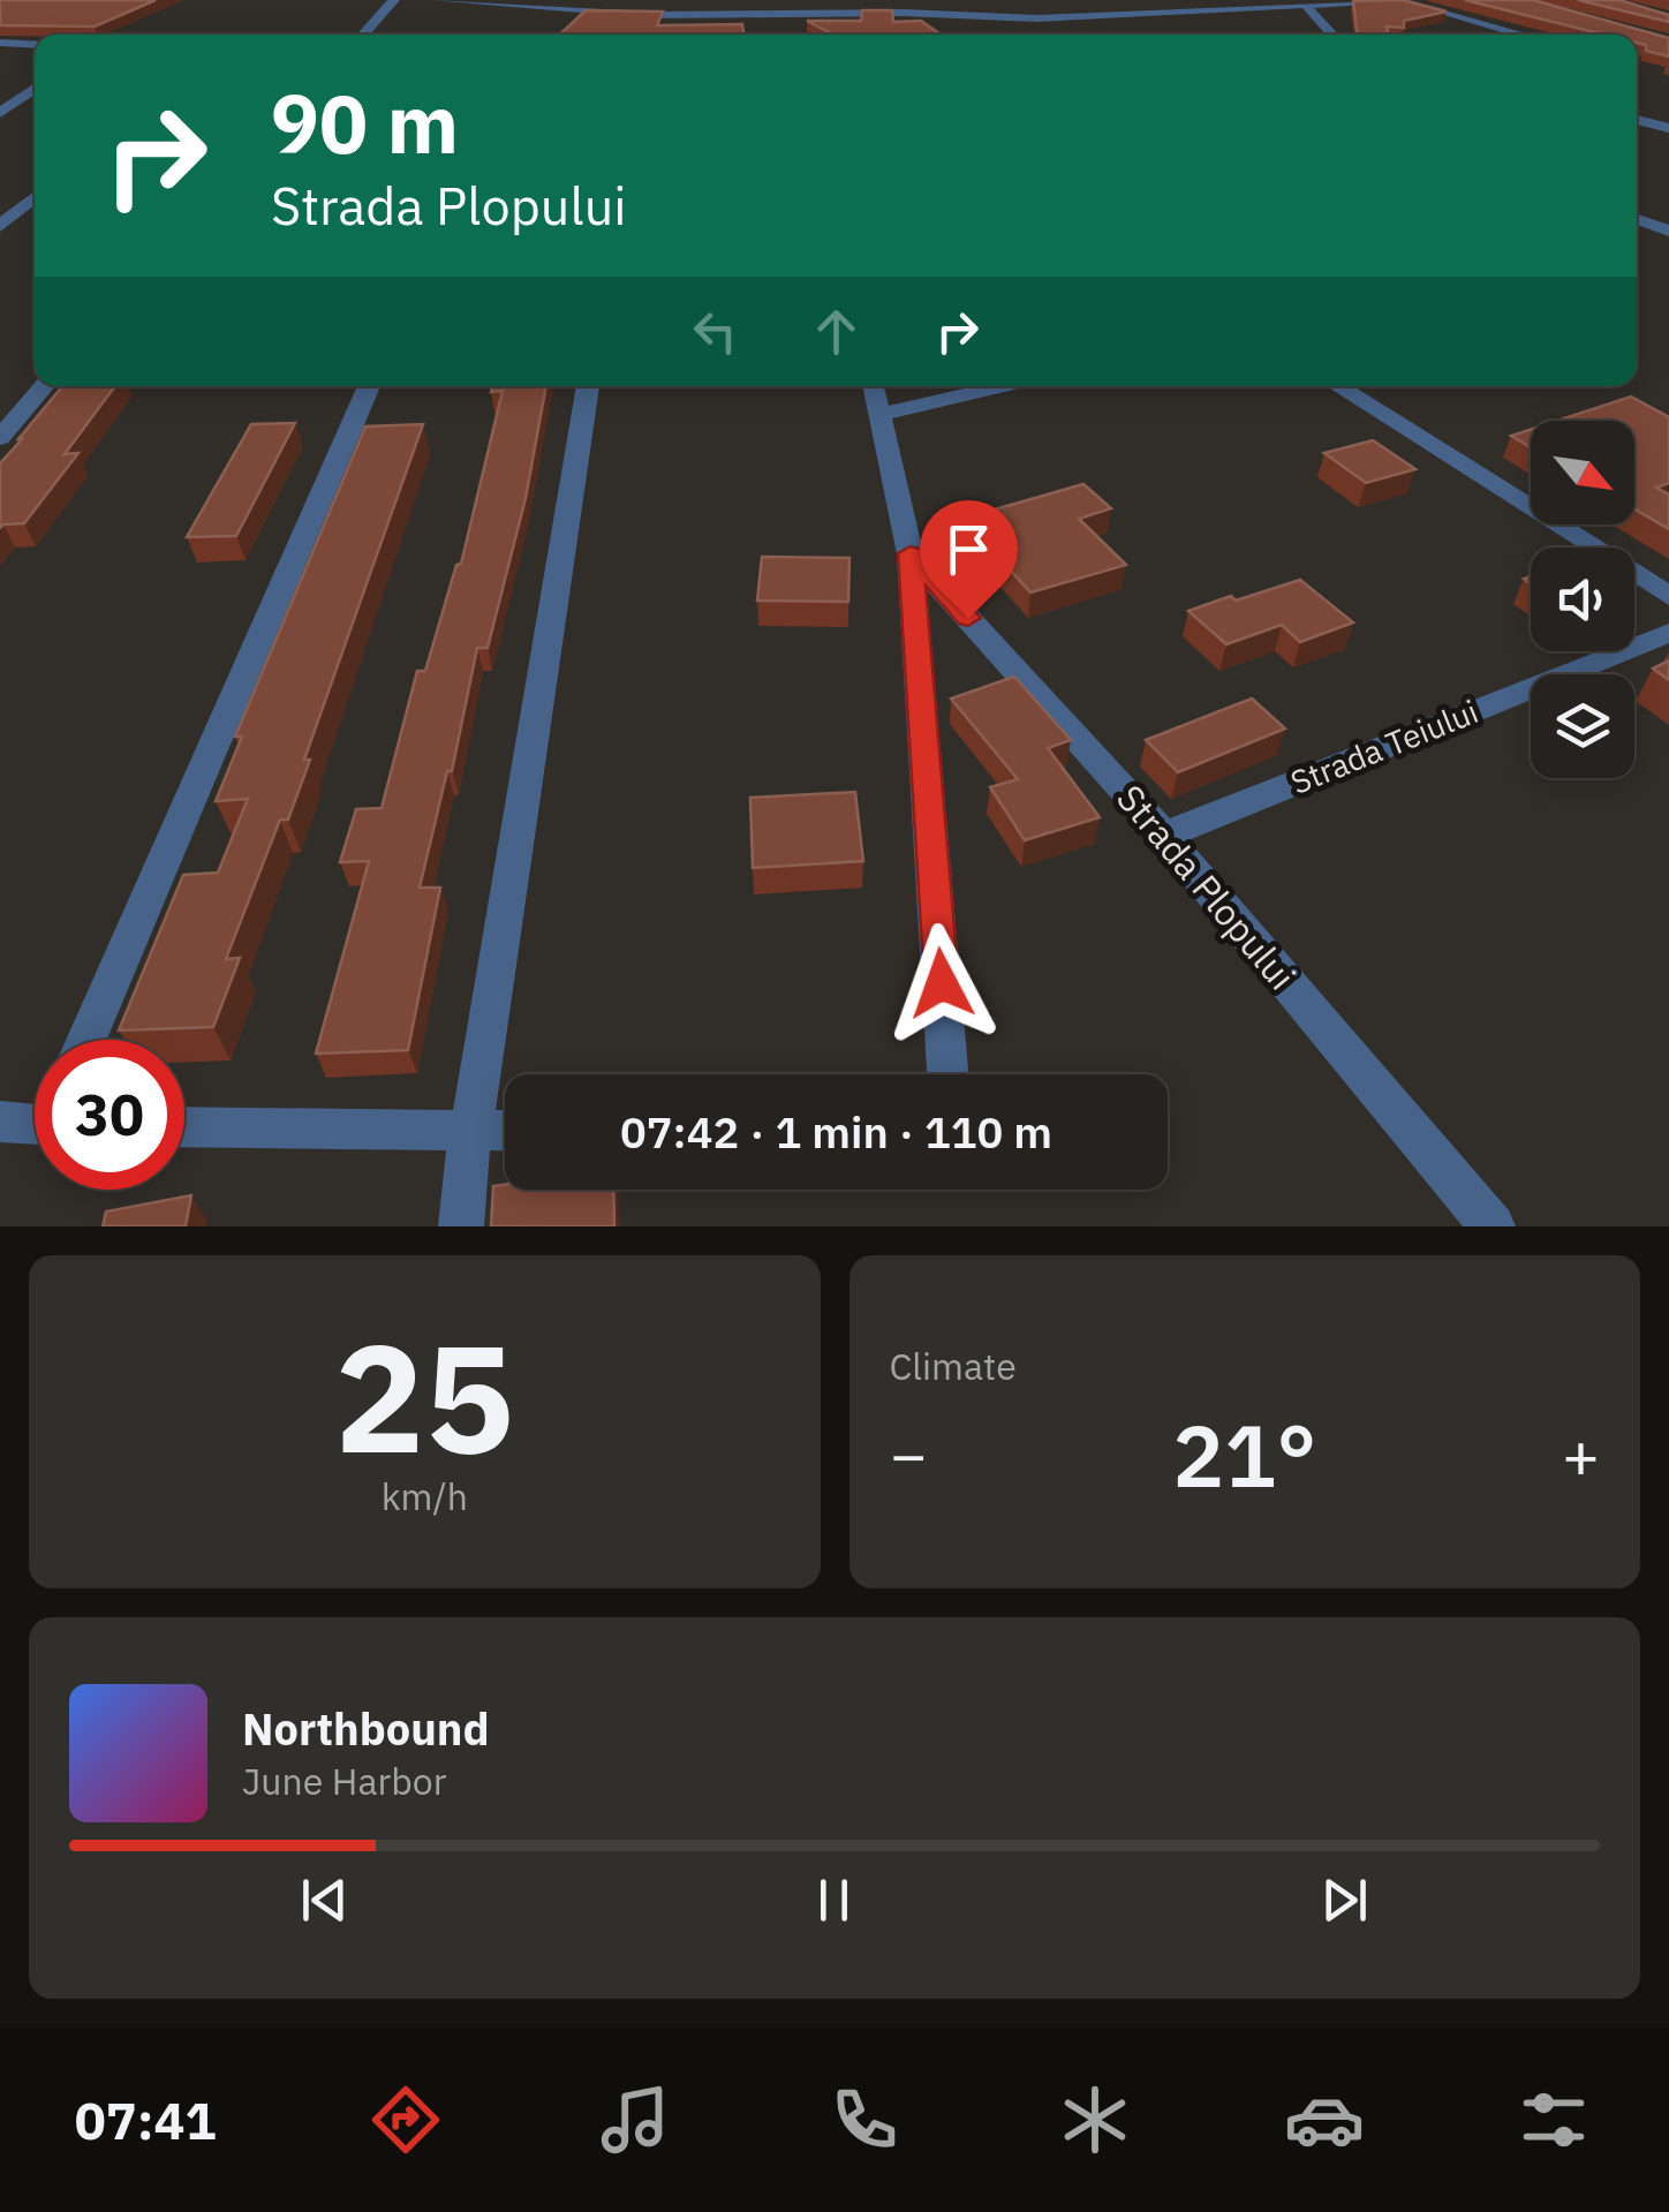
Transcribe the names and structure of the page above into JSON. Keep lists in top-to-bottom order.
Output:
{
  "streets": {
    "street": ["Strada Teiului", "Strada Plopului"]
  },
  "crossings": [
    ["Strada Teiului", "Strada Plopului"]
  ],
  "north": "bottom right",
  "page": {
    "turn": ["90 m", "Strada Plopului"],
    "limit": "30",
    "trip": "07:42 · 1 min · 110 m",
    "tile": [
      ["25", "km/h"],
      "Climate"
    ],
    "heat": ["−", "21°", "+"],
    "song": ["Northbound", "June Harbor"],
    "tabs": "07:41"
  }
}
